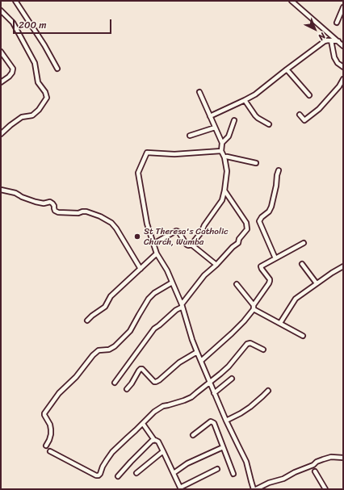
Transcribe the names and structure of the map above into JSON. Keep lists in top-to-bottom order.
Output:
{
  "places": ["St Theresa's Catholic Church, Wumba"],
  "scale_bar": "200 m",
  "north": "bottom right"
}
